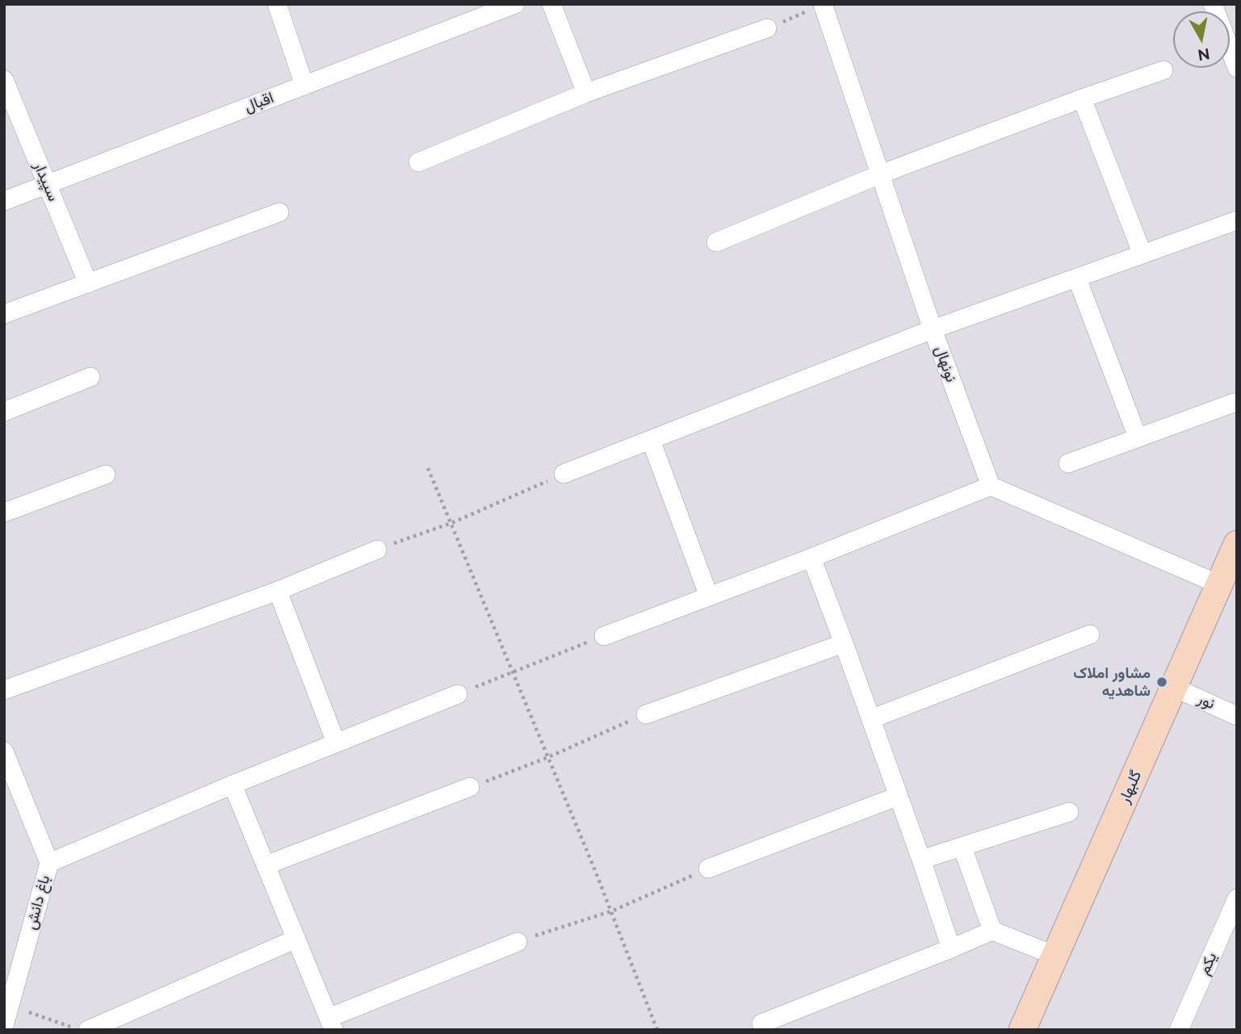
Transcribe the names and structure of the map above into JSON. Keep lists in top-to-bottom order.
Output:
{
  "streets": {
    "street": [
      "اقبال",
      "سپیدار",
      "نونهال",
      "نور",
      "گلبهار",
      "باغ دانش",
      "یکم"
    ]
  },
  "crossings": [
    ["اقبال", "سپیدار"],
    ["نور", "گلبهار"]
  ],
  "places": ["مشاور املاک شاهدیه"],
  "north": "bottom"
}
